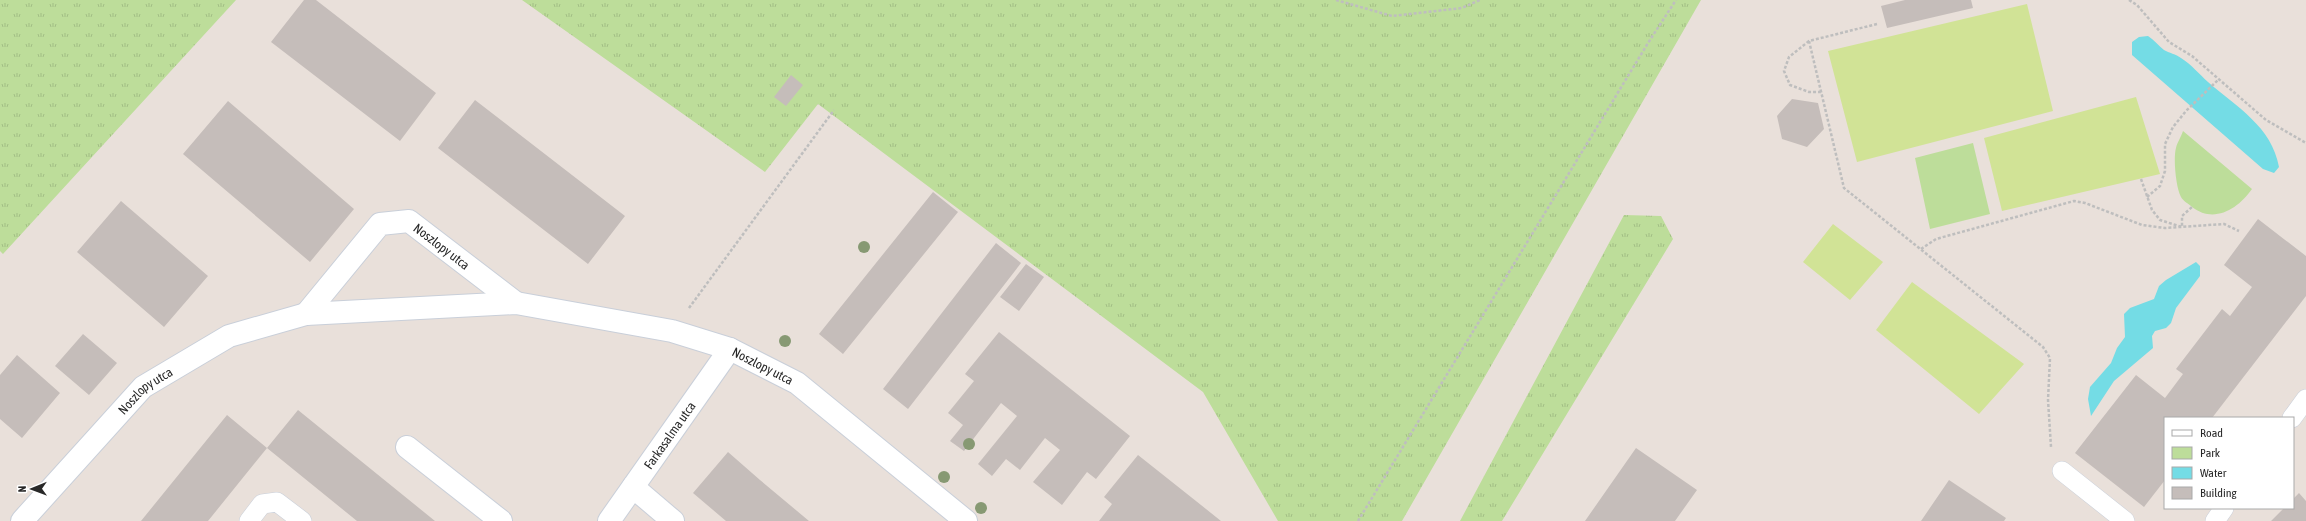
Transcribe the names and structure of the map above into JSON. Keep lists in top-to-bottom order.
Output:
{
  "streets": {
    "street": ["Noszlopy utca", "Farkasalma utca"]
  },
  "crossings": [
    ["Noszlopy utca", "Farkasalma utca"]
  ],
  "legend": [
    "Road",
    "Park",
    "Water",
    "Building"
  ],
  "north": "left"
}
